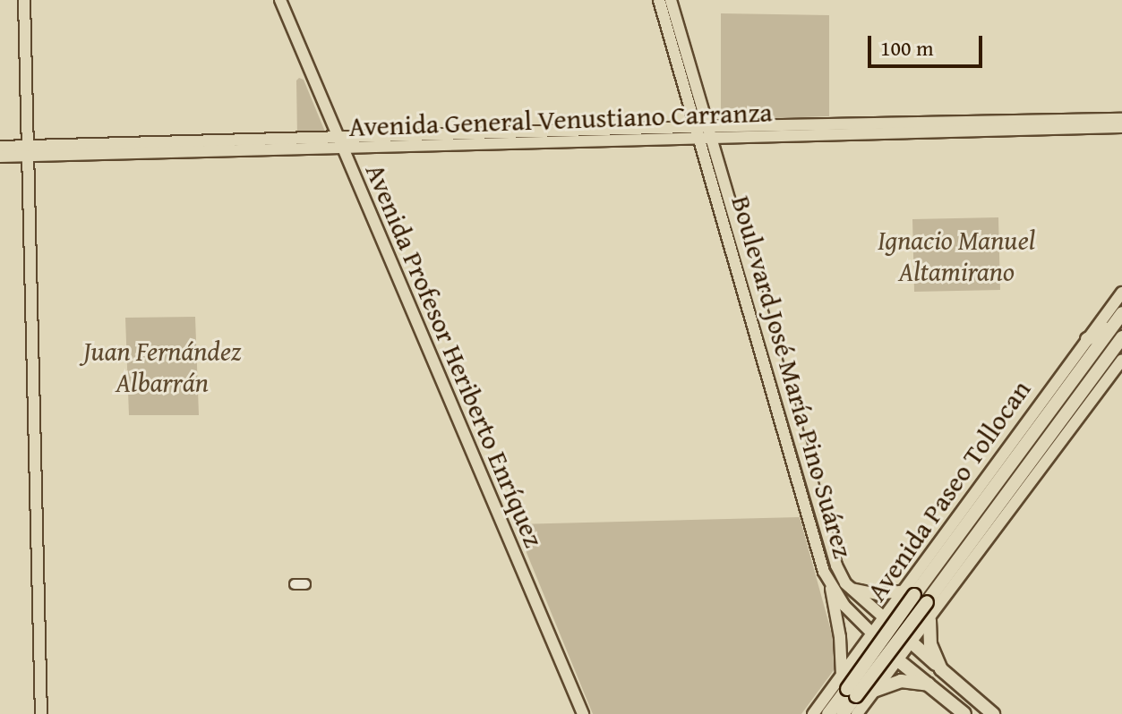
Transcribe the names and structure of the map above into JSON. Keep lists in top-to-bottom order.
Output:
{
  "streets": {
    "highway": ["Boulevard José María Pino Suárez", "Avenida Paseo Tollocan"],
    "main road": ["Avenida General Venustiano Carranza", "Avenida Profesor Heriberto Enríquez"]
  },
  "crossings": [
    ["Avenida General Venustiano Carranza", "Avenida Profesor Heriberto Enríquez"],
    ["Avenida General Venustiano Carranza", "Boulevard José María Pino Suárez"],
    ["Boulevard José María Pino Suárez", "Avenida Paseo Tollocan"]
  ],
  "parks": ["Ignacio Manuel Altamirano", "Juan Fernández Albarrán"],
  "scale_bar": "100 m"
}
